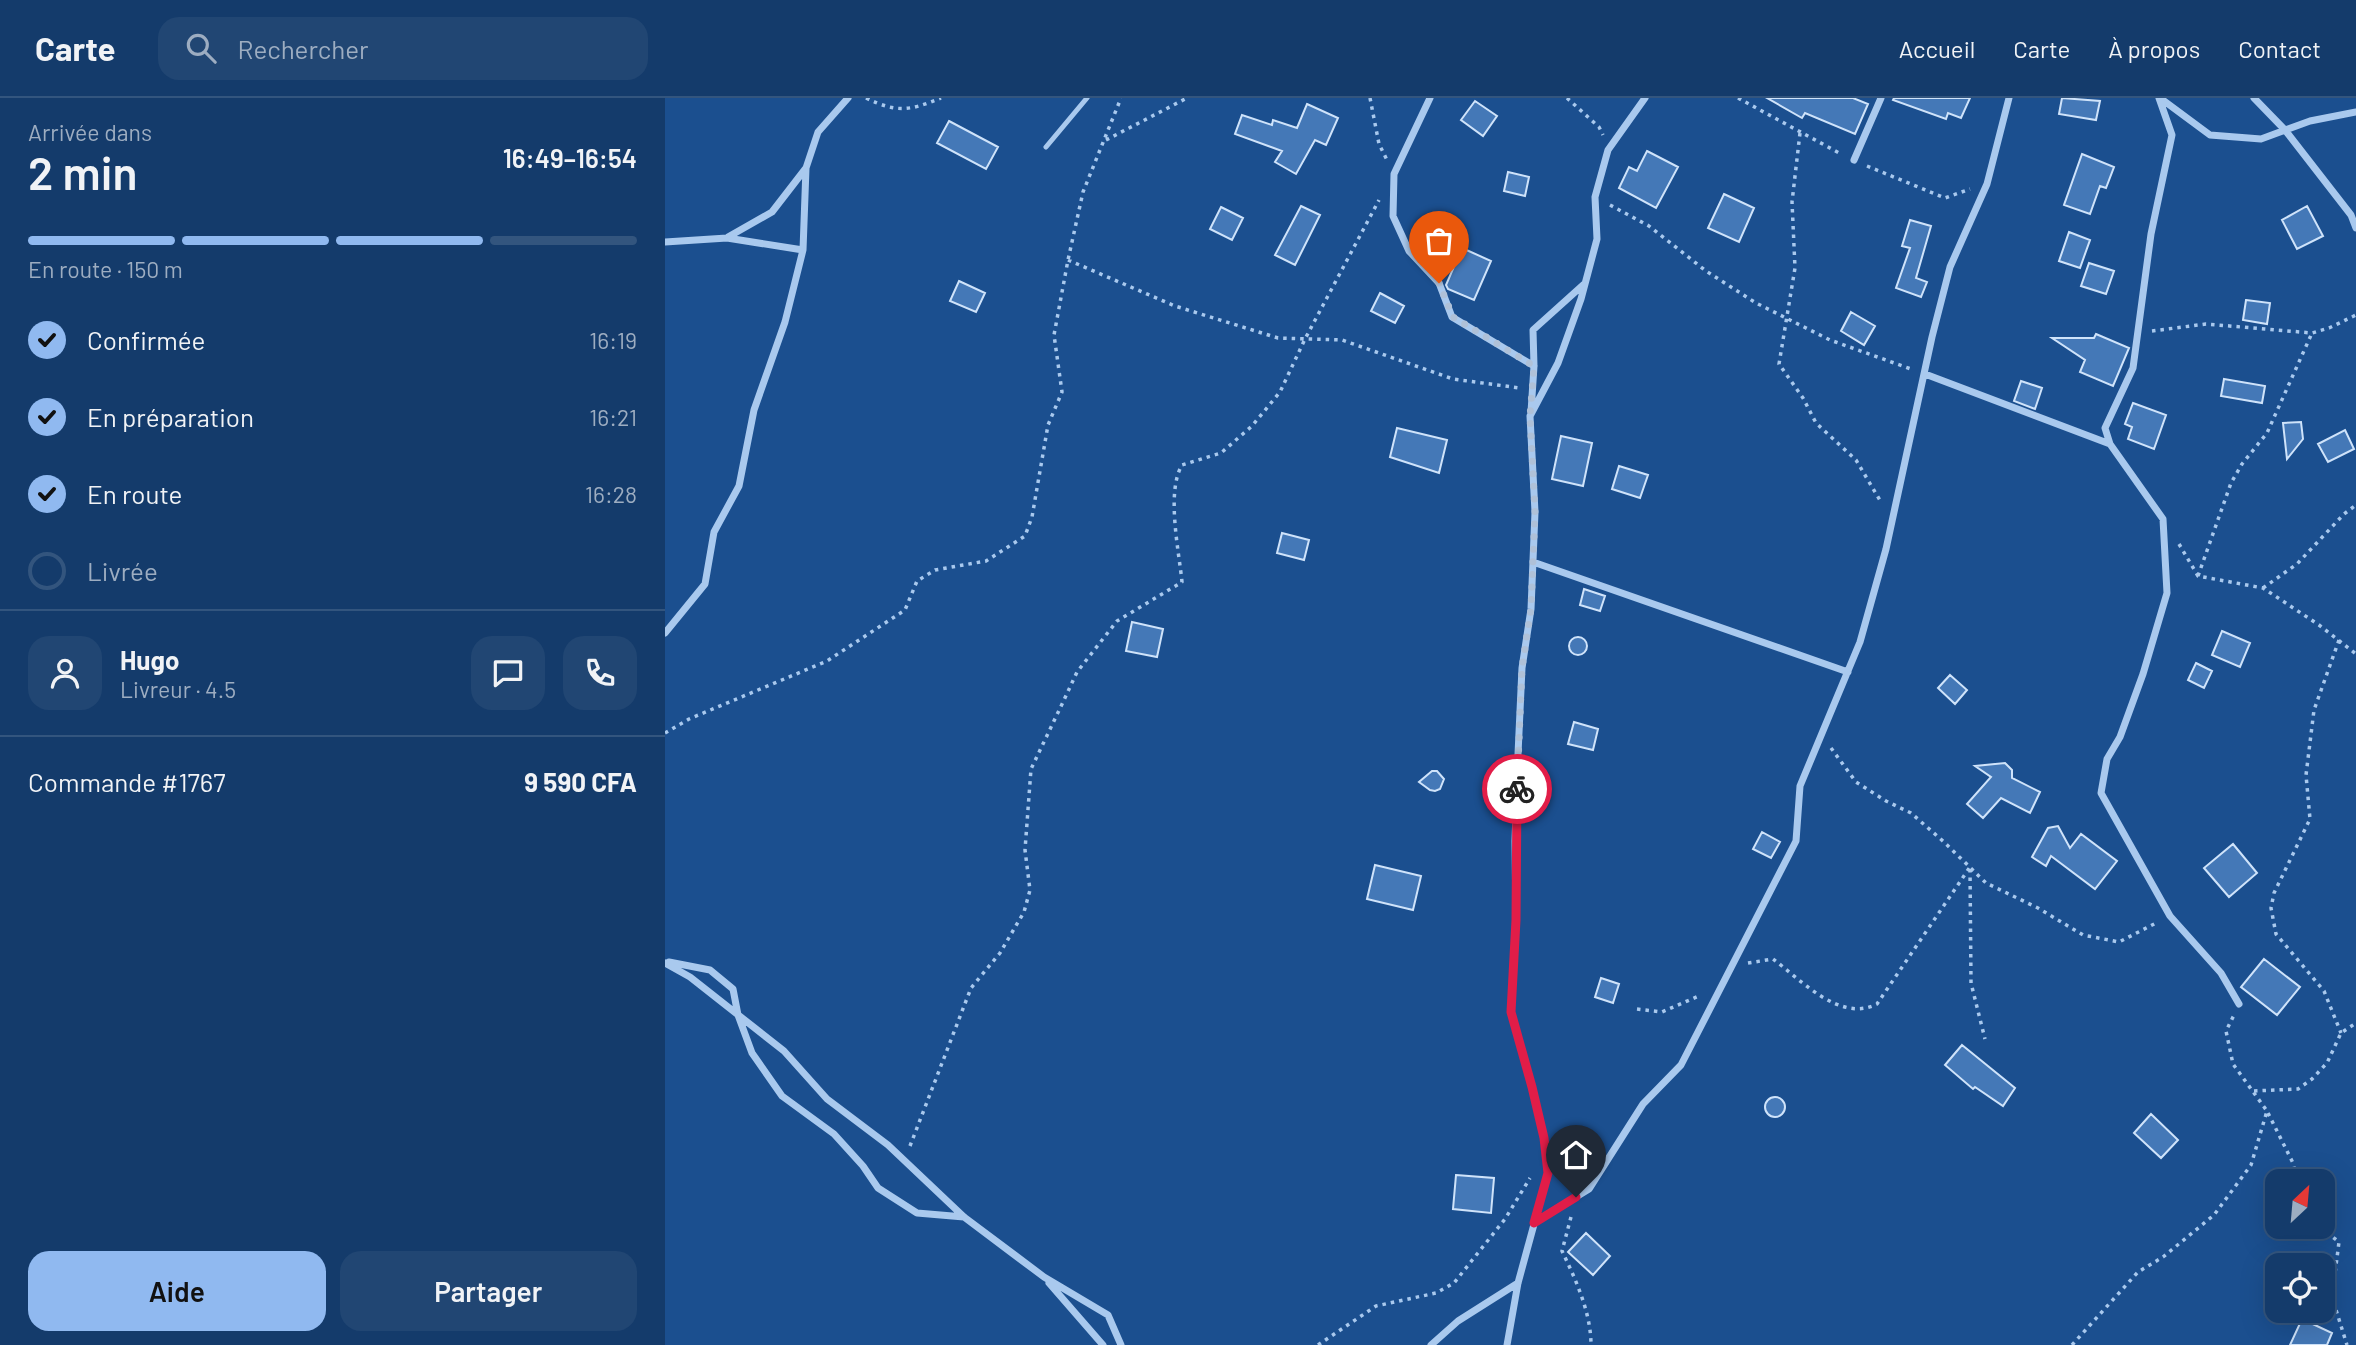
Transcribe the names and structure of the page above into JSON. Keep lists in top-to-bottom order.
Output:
{
  "north": "top right",
  "page": {
    "header": "Carte",
    "search": "Rechercher",
    "nav": [
      "Accueil",
      "Carte",
      "À propos",
      "Contact"
    ],
    "heading": ["2 min", "Arrivée dans", "16:49–16:54"],
    "panel": [
      "Hugo",
      "Livreur · 4.5",
      "Commande #1767",
      "9 590 CFA"
    ],
    "bar": "En route · 150 m",
    "list": [
      ["Confirmée", "16:19"],
      ["En préparation", "16:21"],
      ["En route", "16:28"],
      "Livrée"
    ],
    "buttons": ["Aide", "Partager"]
  }
}
